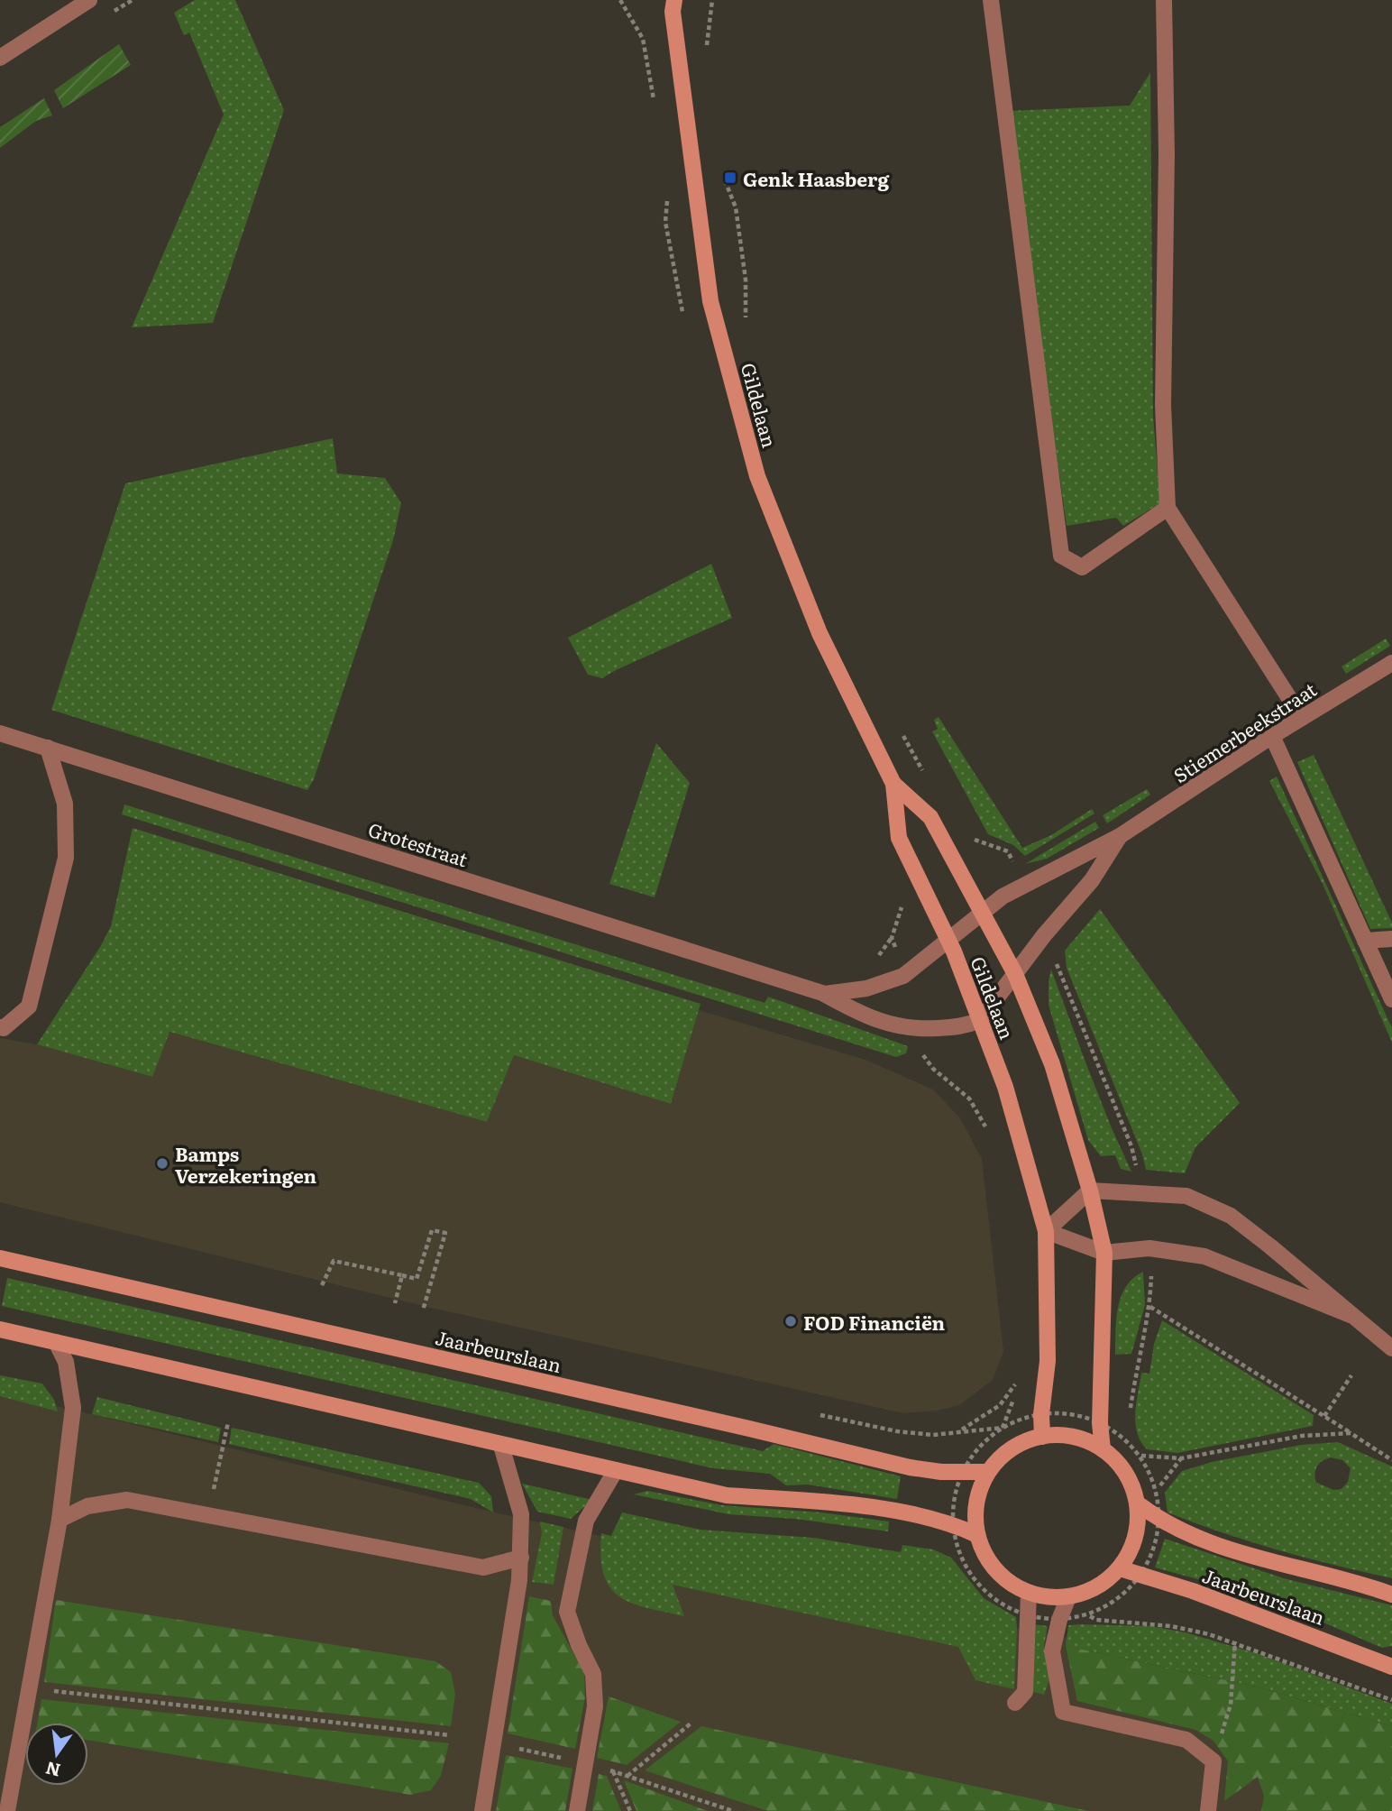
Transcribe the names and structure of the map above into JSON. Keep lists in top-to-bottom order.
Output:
{
  "streets": {
    "main road": ["Gildelaan", "Jaarbeurslaan"],
    "street": ["Stiemerbeekstraat", "Grotestraat"]
  },
  "crossings": [
    ["Gildelaan", "Stiemerbeekstraat"],
    ["Gildelaan", "Grotestraat"],
    ["Gildelaan", "Jaarbeurslaan"],
    ["Stiemerbeekstraat", "Grotestraat"]
  ],
  "places": {
    "transit": ["Genk Haasberg"],
    "other": ["Bamps Verzekeringen", "FOD Financiën"]
  },
  "north": "bottom"
}
